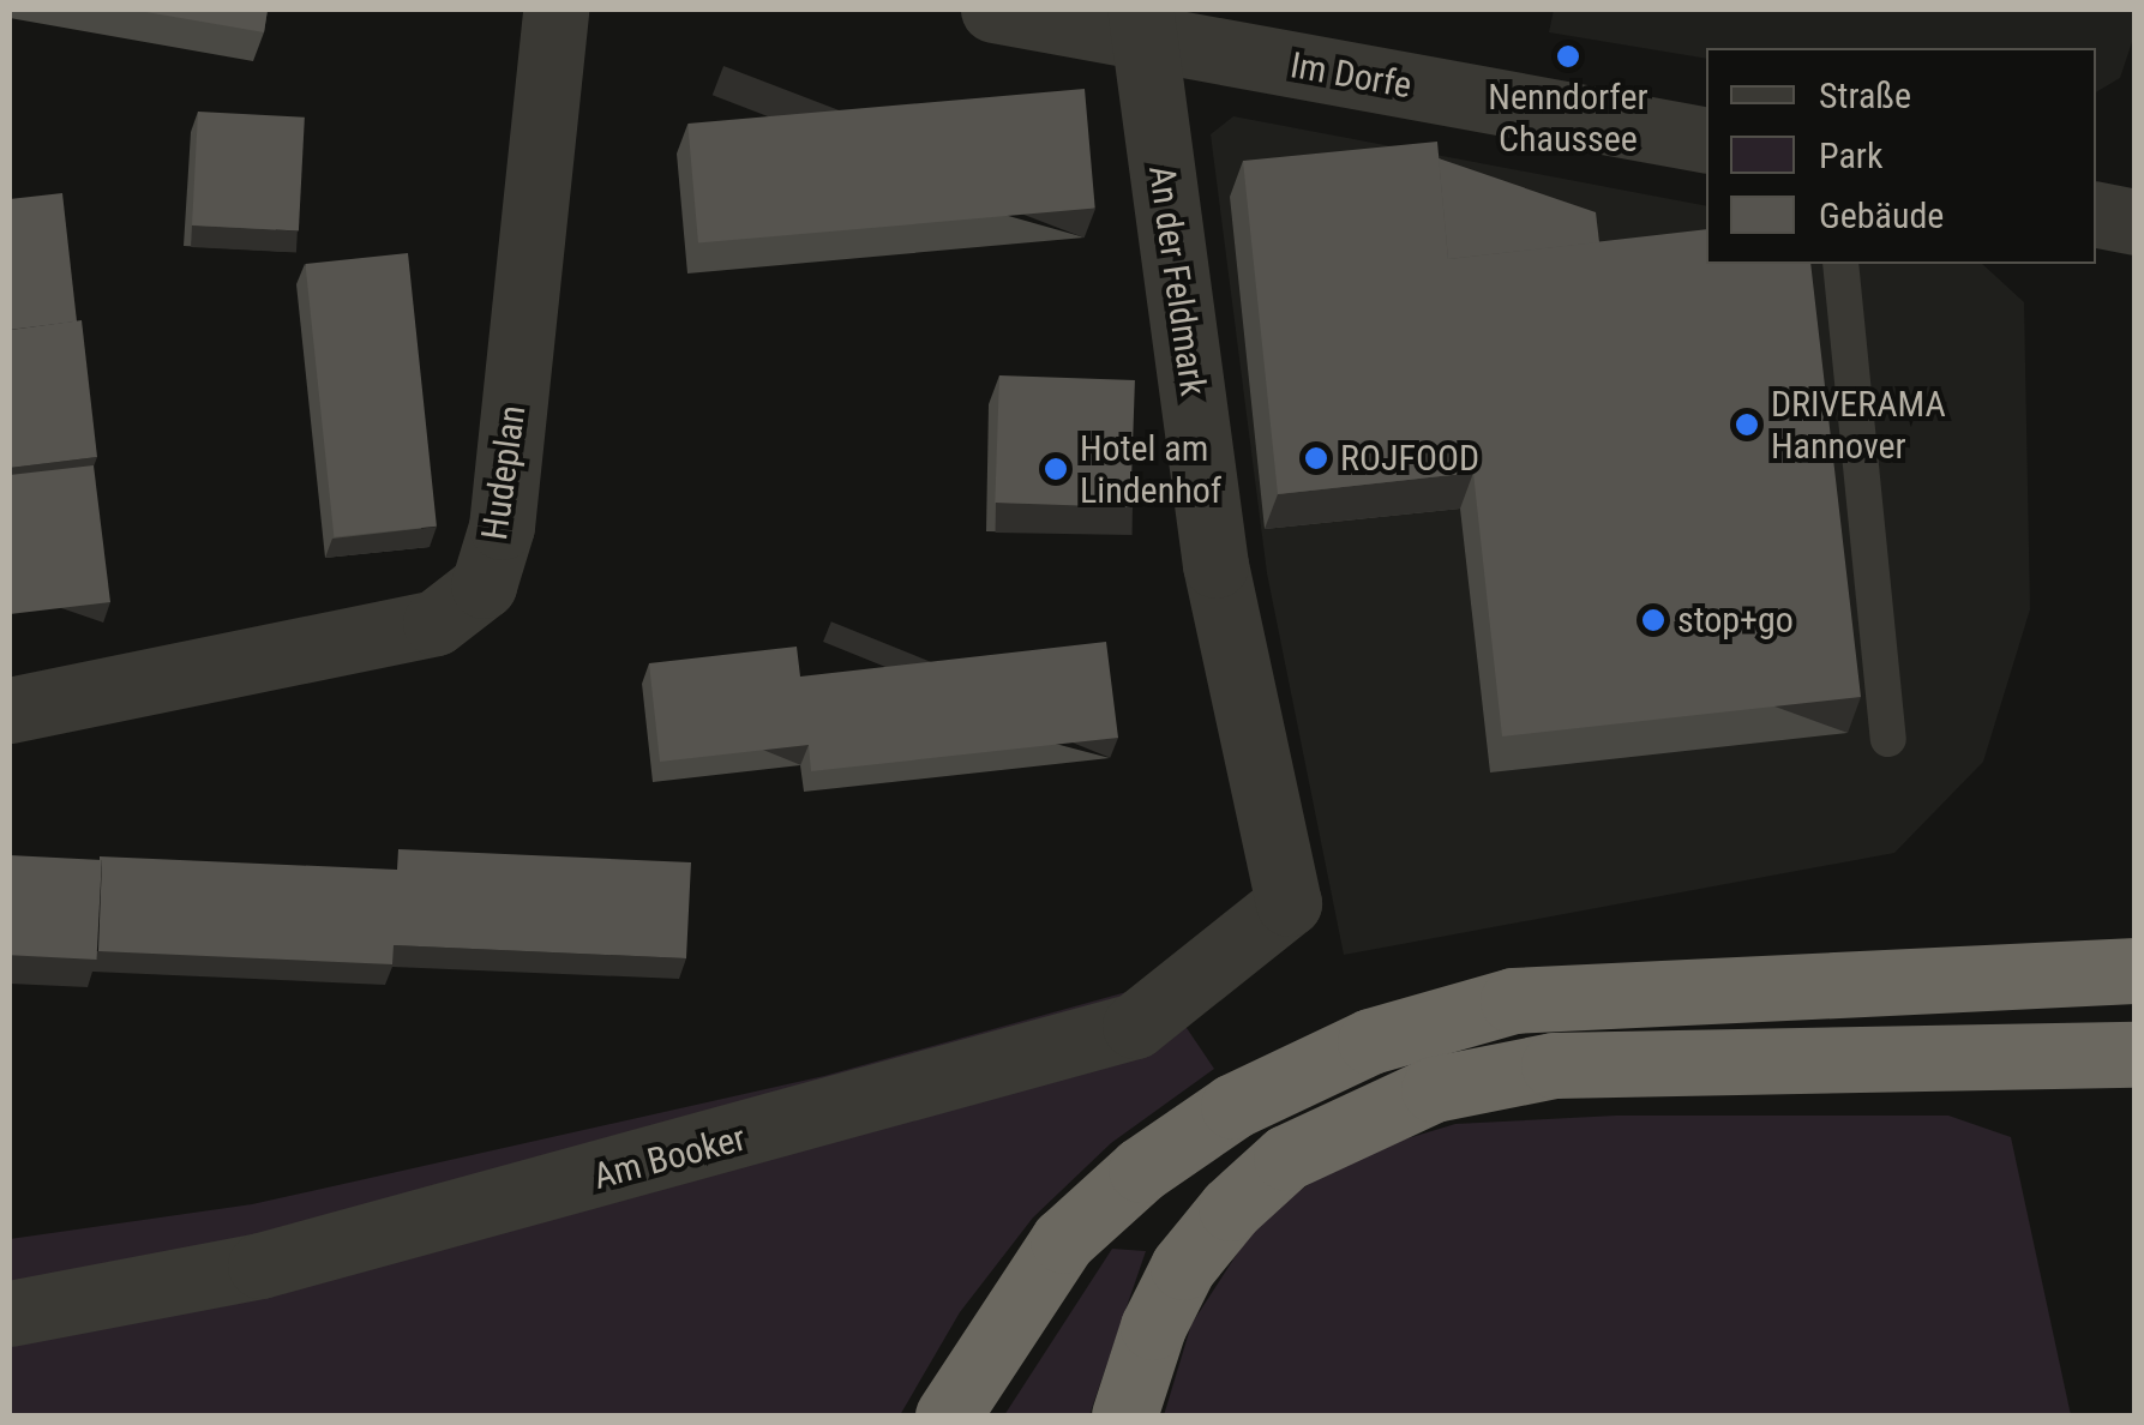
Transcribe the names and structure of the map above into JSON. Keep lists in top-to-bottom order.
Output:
{
  "streets": {
    "street": [
      "Im Dorfe",
      "An der Feldmark",
      "Hudeplan",
      "Am Booker"
    ]
  },
  "crossings": [
    ["Im Dorfe", "An der Feldmark"],
    ["An der Feldmark", "Am Booker"]
  ],
  "places": [
    "Nenndorfer Chaussee",
    "DRIVERAMA Hannover",
    "ROJFOOD",
    "Hotel am Lindenhof",
    "stop+go"
  ],
  "legend": ["Straße", "Park", "Gebäude"]
}
